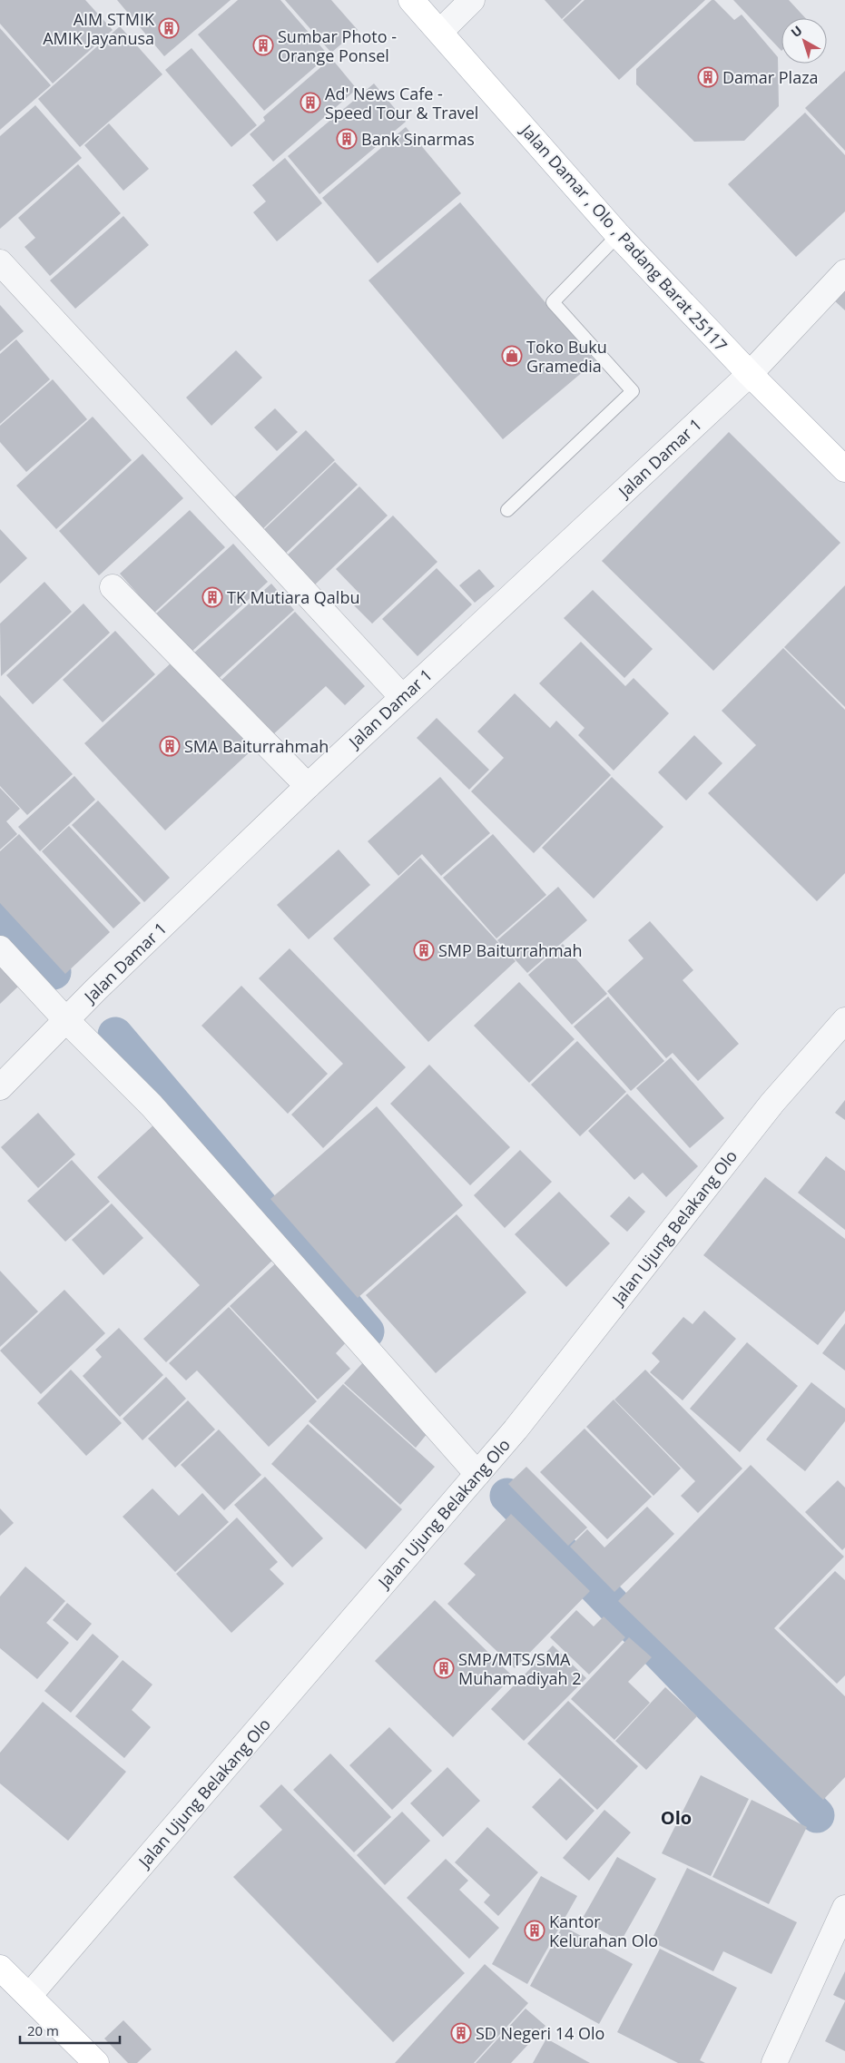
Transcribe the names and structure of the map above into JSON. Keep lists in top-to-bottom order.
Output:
{
  "streets": {
    "main road": ["Jalan Damar , Olo , Padang Barat 25117"],
    "street": ["Jalan Damar 1", "Jalan Ujung Belakang Olo"]
  },
  "crossings": [
    ["Jalan Damar , Olo , Padang Barat 25117", "Jalan Damar 1"]
  ],
  "districts": ["Olo"],
  "places": {
    "building": [
      "AIM STMIK AMIK Jayanusa",
      "Sumbar Photo - Orange Ponsel",
      "Damar Plaza",
      "Ad' News Cafe - Speed Tour & Travel",
      "Bank Sinarmas",
      "TK Mutiara Qalbu",
      "SMA Baiturrahmah",
      "SMP Baiturrahmah",
      "SMP/MTS/SMA Muhamadiyah 2",
      "Kantor Kelurahan Olo",
      "SD Negeri 14 Olo"
    ],
    "shop": ["Toko Buku Gramedia"]
  },
  "scale_bar": "20 m",
  "north": "top left"
}
